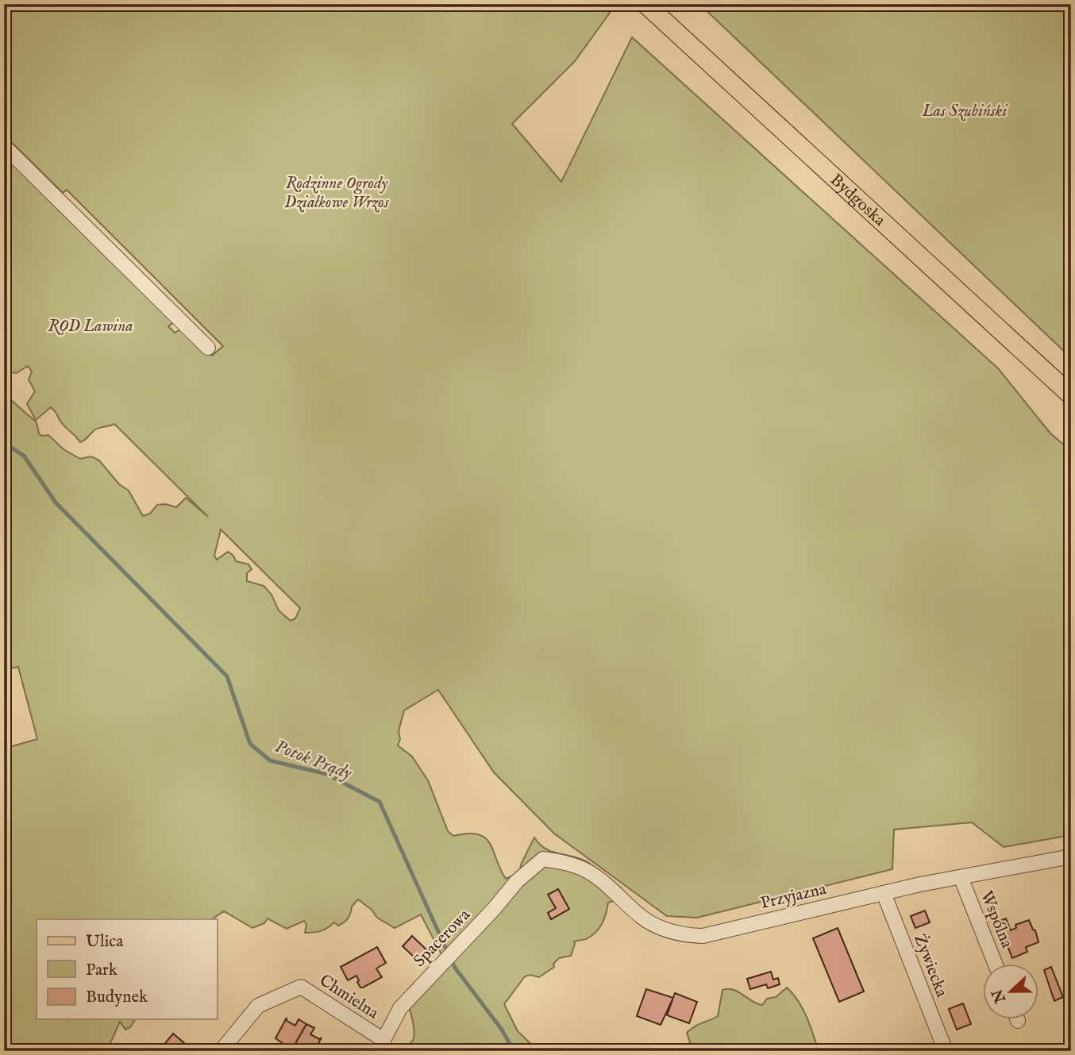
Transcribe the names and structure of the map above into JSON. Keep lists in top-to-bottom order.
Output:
{
  "streets": {
    "main road": ["Bydgoska"],
    "street": [
      "Przyjazna",
      "Wspólna",
      "Spacerowa",
      "Żywiecka",
      "Chmielna"
    ]
  },
  "crossings": [
    ["Przyjazna", "Wspólna"],
    ["Przyjazna", "Spacerowa"],
    ["Przyjazna", "Żywiecka"],
    ["Spacerowa", "Chmielna"]
  ],
  "water": ["Potok Prądy"],
  "parks": ["Las Szubiński", "Rodzinne Ogrody Działkowe Wrzos", "ROD Lawina"],
  "legend": ["Ulica", "Park", "Budynek"],
  "north": "left"
}
